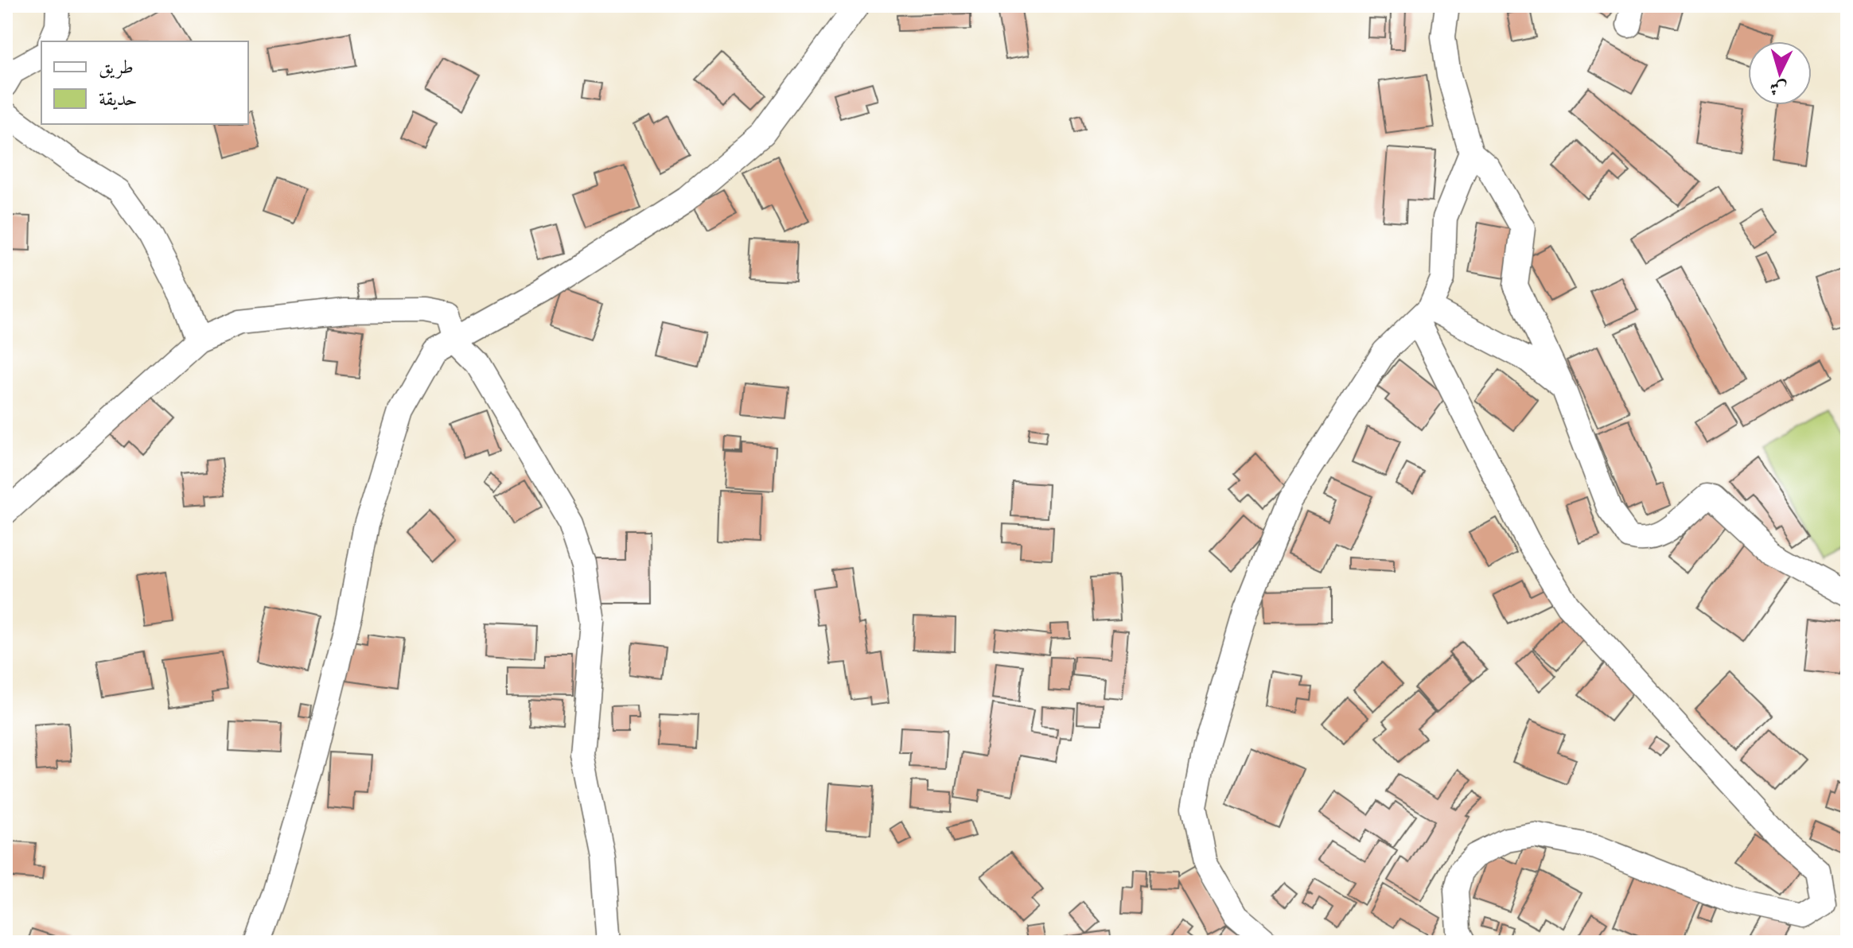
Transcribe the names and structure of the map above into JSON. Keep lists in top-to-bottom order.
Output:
{
  "legend": ["طريق", "حديقة"],
  "north": "bottom"
}
